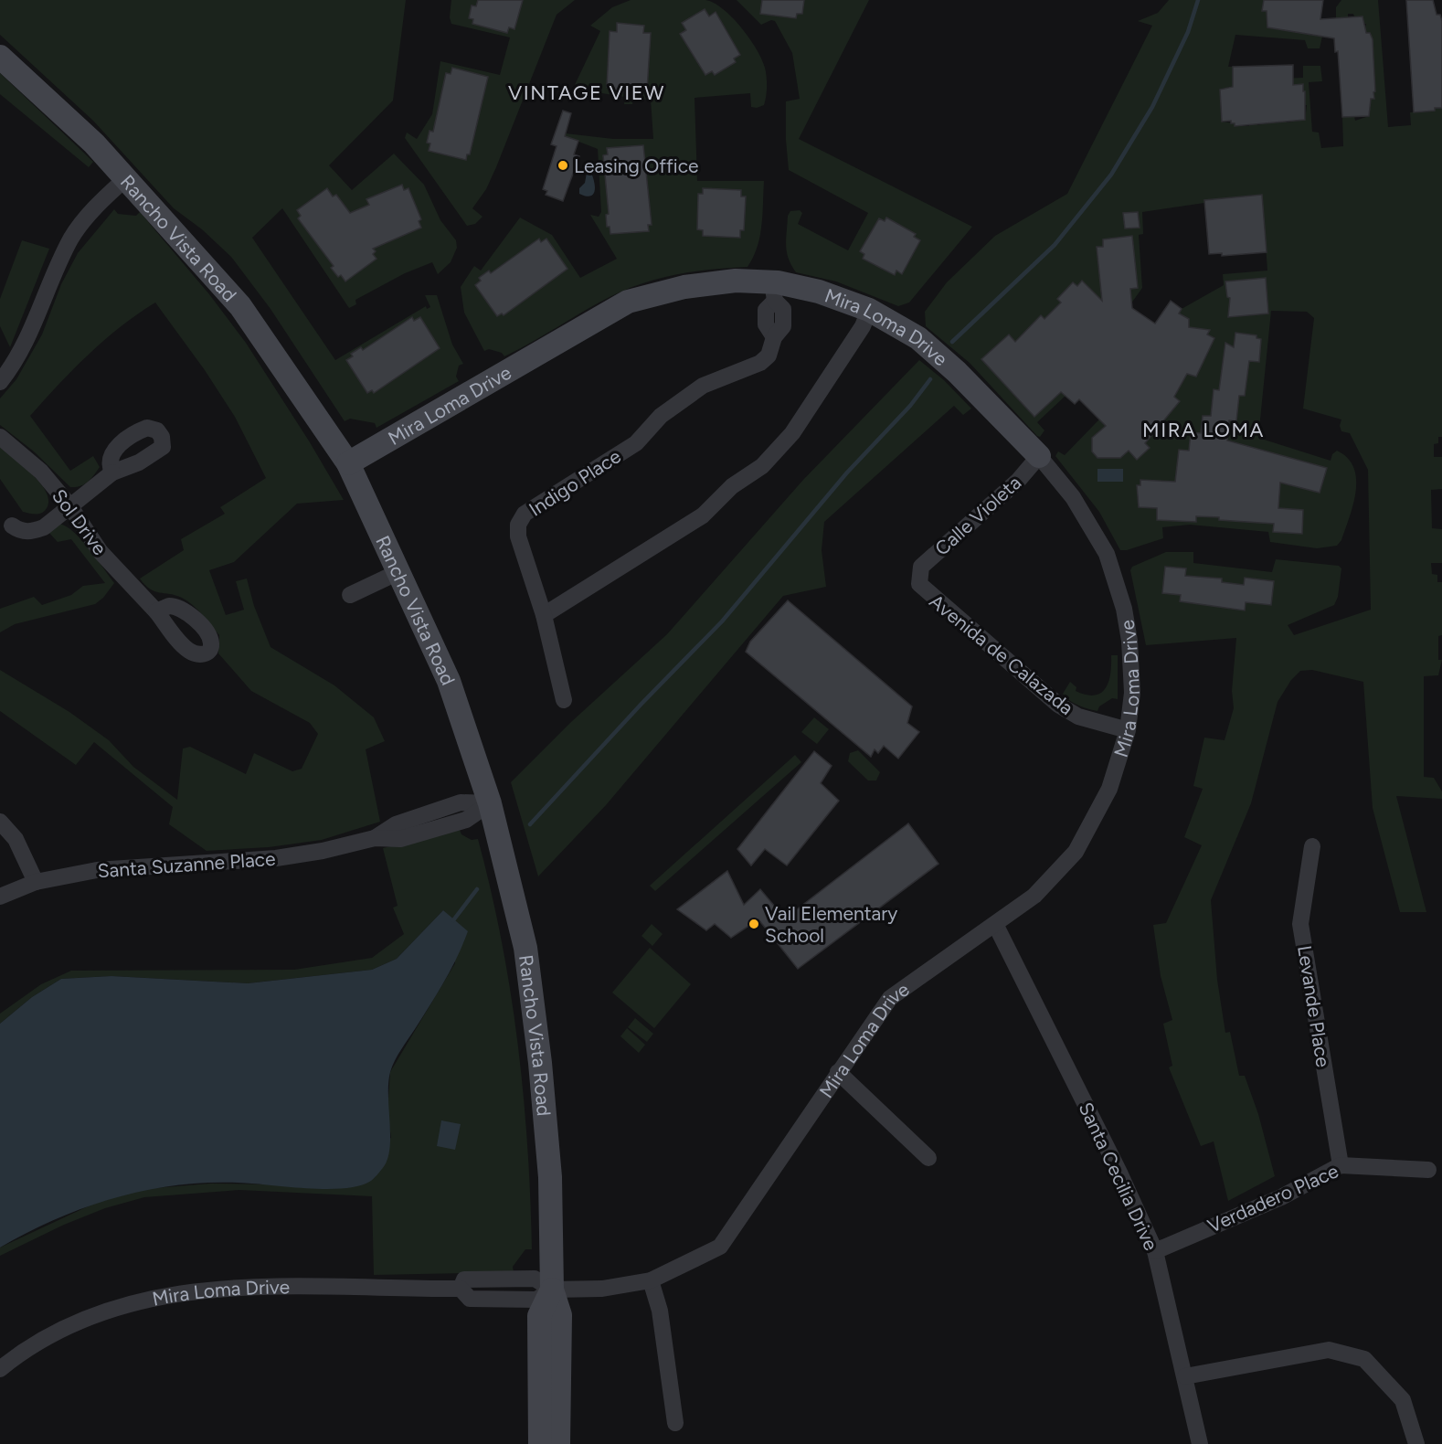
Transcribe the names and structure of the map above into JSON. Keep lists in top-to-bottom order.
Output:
{
  "streets": {
    "main road": ["Rancho Vista Road", "Mira Loma Drive"],
    "street": [
      "Indigo Place",
      "Calle Violeta",
      "Sol Drive",
      "Avenida de Calazada",
      "Santa Suzanne Place",
      "Levande Place",
      "Santa Cecilia Drive",
      "Verdadero Place"
    ]
  },
  "crossings": [
    ["Rancho Vista Road", "Mira Loma Drive"],
    ["Rancho Vista Road", "Santa Suzanne Place"],
    ["Mira Loma Drive", "Indigo Place"],
    ["Mira Loma Drive", "Calle Violeta"],
    ["Mira Loma Drive", "Avenida de Calazada"],
    ["Mira Loma Drive", "Santa Cecilia Drive"],
    ["Calle Violeta", "Avenida de Calazada"],
    ["Levande Place", "Verdadero Place"],
    ["Santa Cecilia Drive", "Verdadero Place"]
  ],
  "districts": ["VINTAGE VIEW", "MIRA LOMA"],
  "places": ["Leasing Office", "Vail Elementary School"]
}
